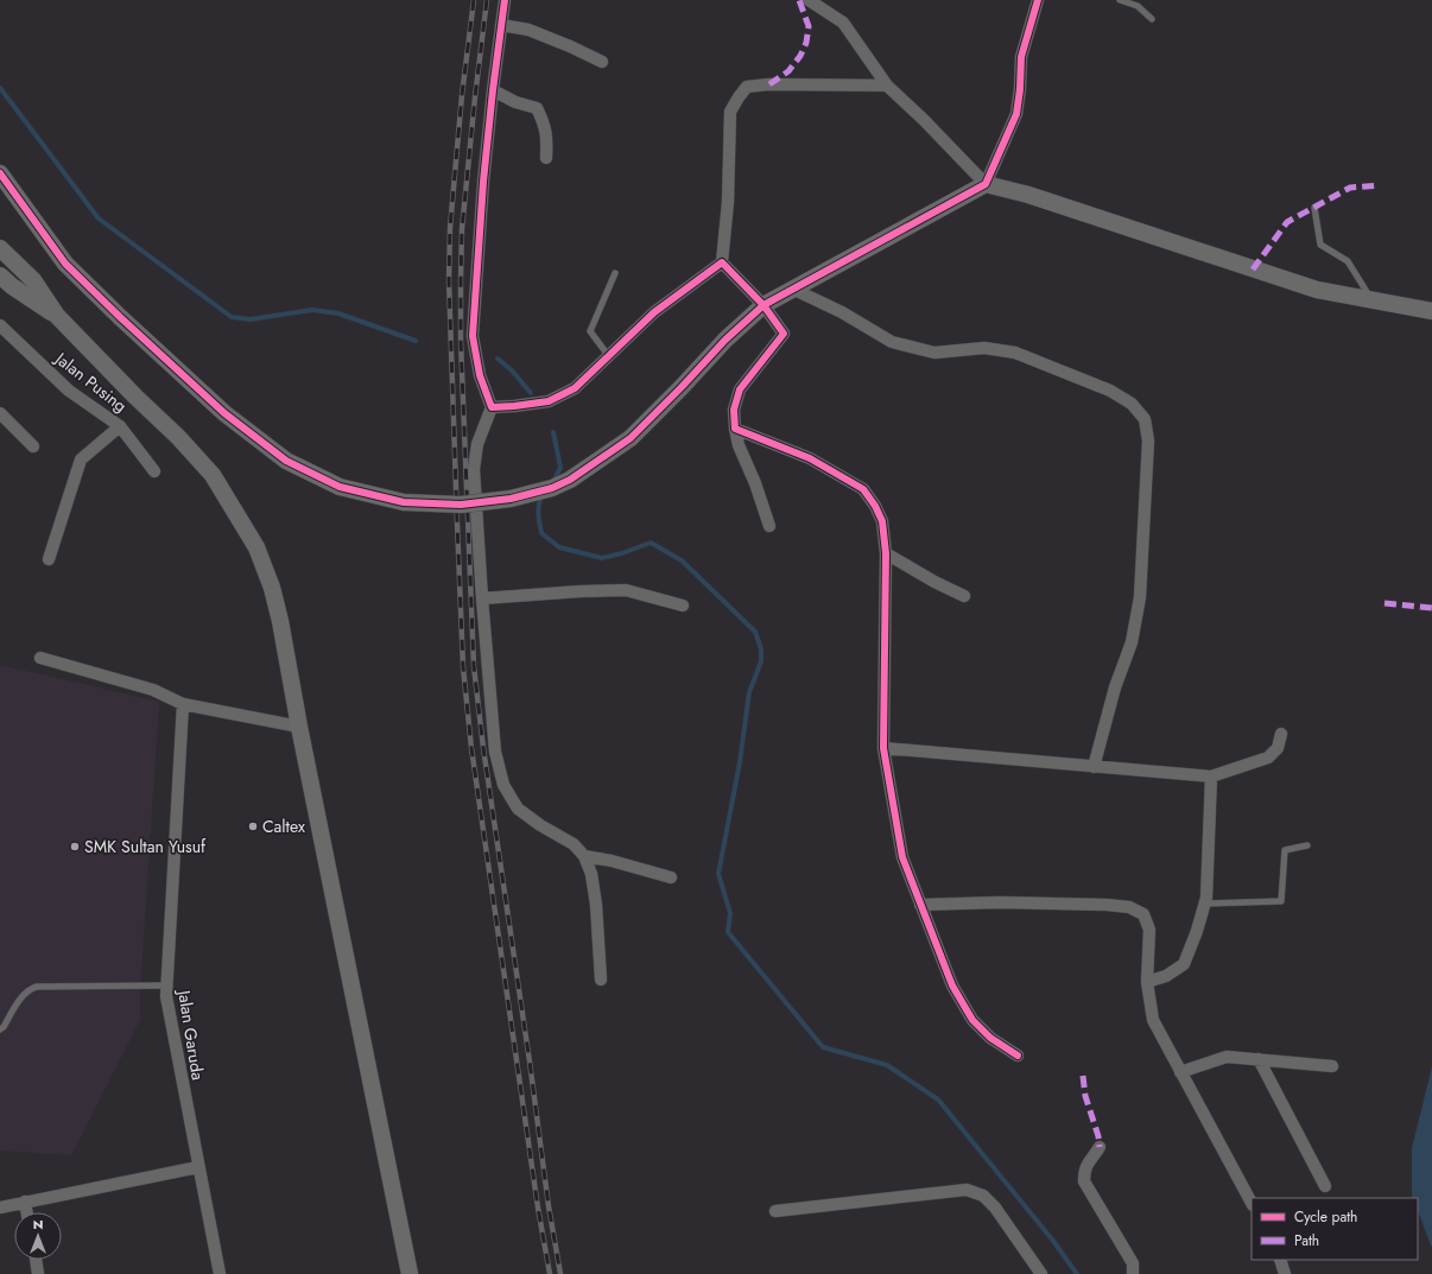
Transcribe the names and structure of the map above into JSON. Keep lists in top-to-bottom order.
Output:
{
  "streets": {
    "street": ["Jalan Pusing", "Jalan Garuda"]
  },
  "places": ["Caltex", "SMK Sultan Yusuf"],
  "legend": ["Cycle path", "Path"],
  "north": "top"
}
